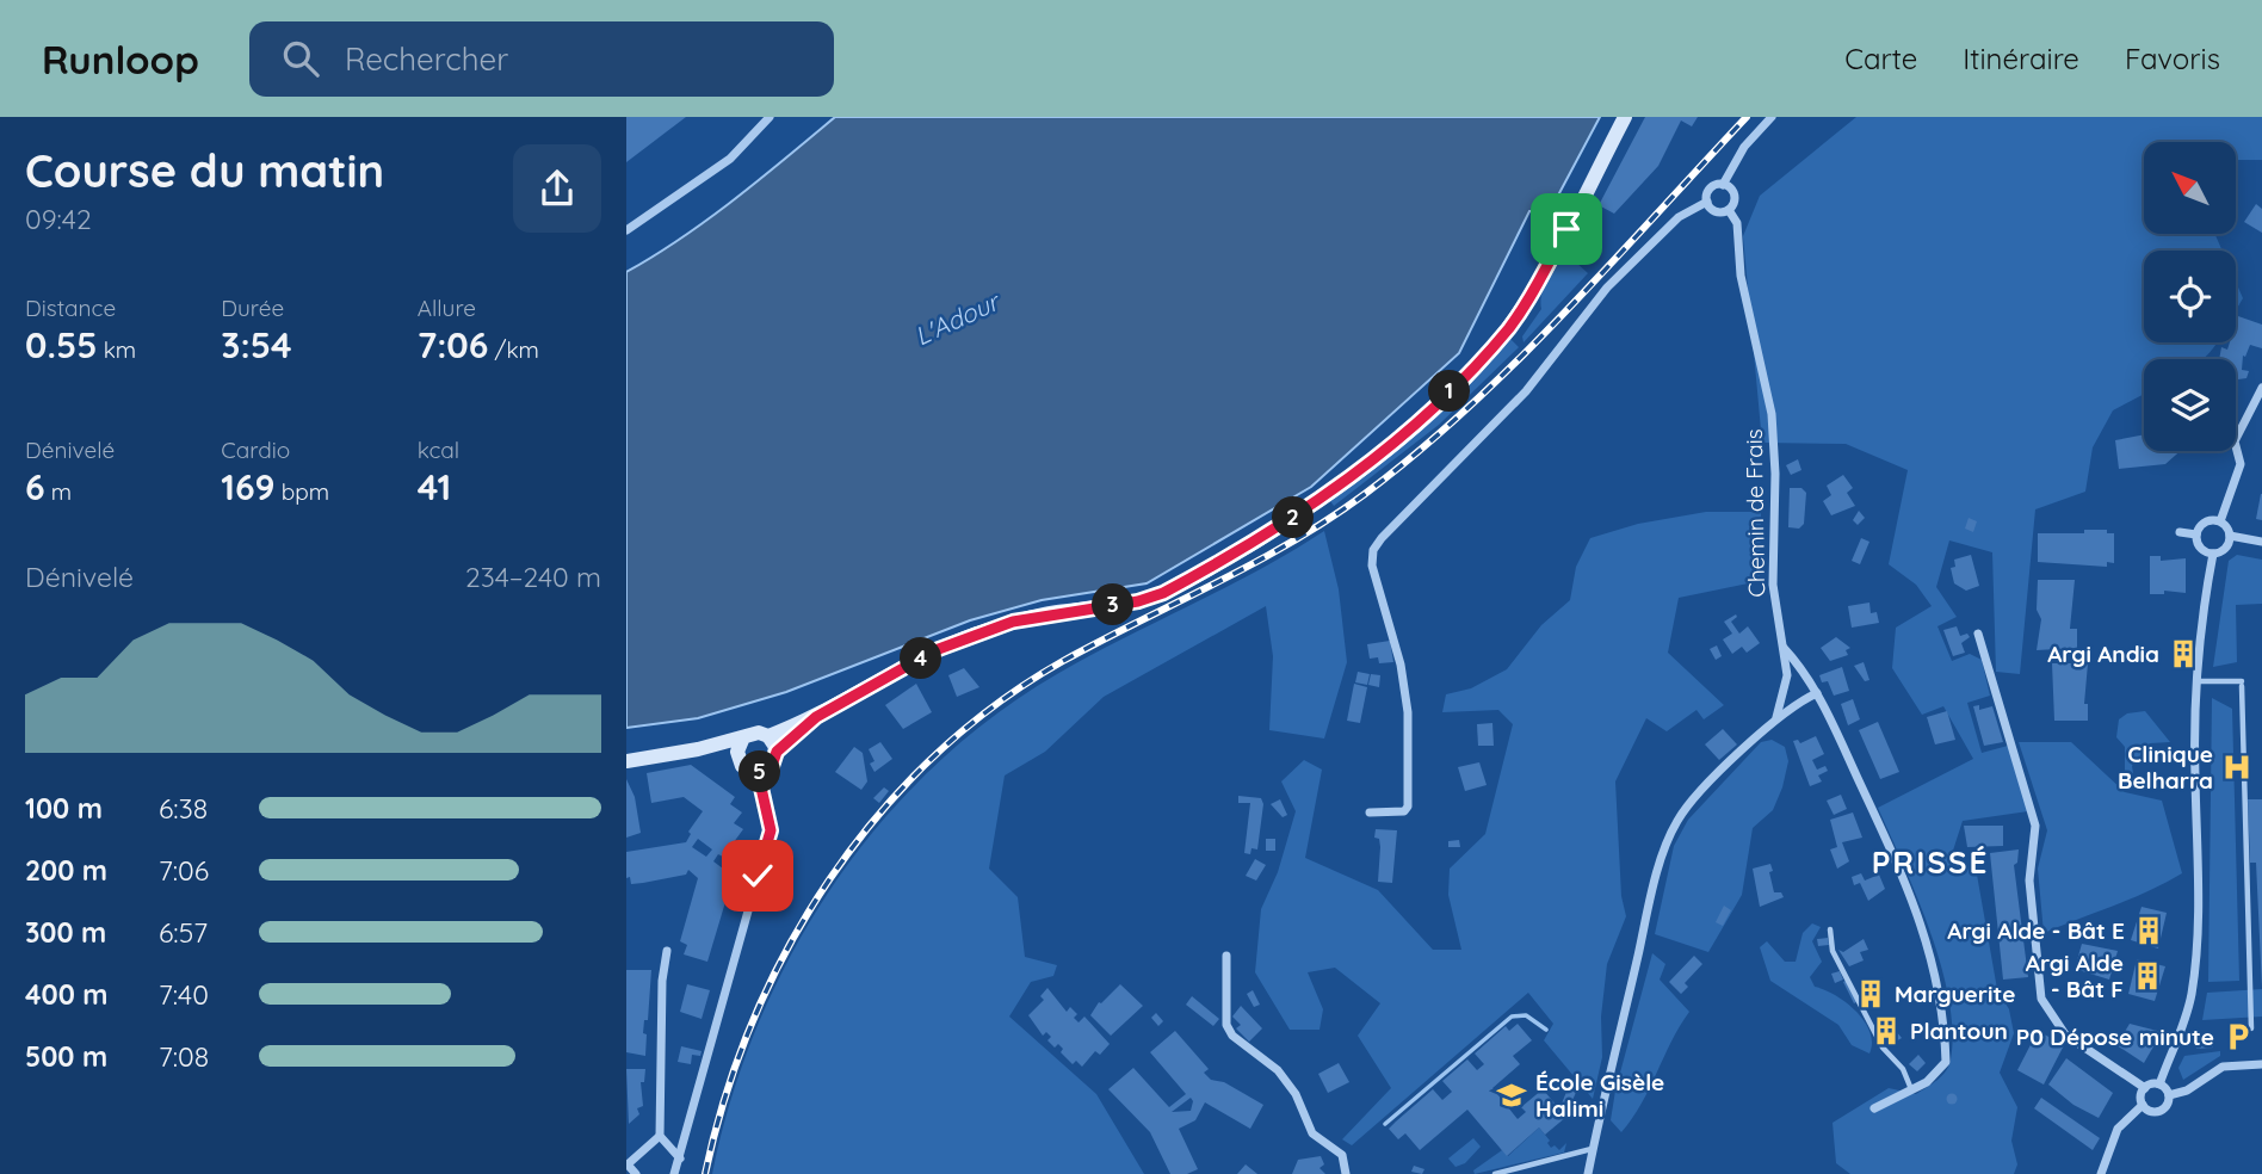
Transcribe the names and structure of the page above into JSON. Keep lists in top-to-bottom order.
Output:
{
  "streets": {
    "street": ["Chemin de Frais"]
  },
  "districts": ["PRISSÉ"],
  "water": ["L'Adour"],
  "places": {
    "building": [
      "Argi Andia",
      "Argi Alde - Bât E",
      "Argi Alde - Bât F",
      "Marguerite",
      "Plantoun"
    ],
    "hospital": ["Clinique Belharra"],
    "parking": ["P0 Dépose minute"],
    "school or university": ["École Gisèle Halimi"]
  },
  "north": "top left",
  "page": {
    "header": "Runloop",
    "search": "Rechercher",
    "nav": ["Carte", "Itinéraire", "Favoris"],
    "heading": ["Course du matin", "09:42"],
    "stats": [
      ["Distance", "0.55 km"],
      ["Durée", "3:54"],
      ["Allure", "7:06 /km"],
      ["Dénivelé", "6 m"],
      ["Cardio", "169 bpm"],
      ["kcal", "41"]
    ],
    "pins": [
      "1",
      "2",
      "3",
      "4",
      "5"
    ],
    "chart": ["Dénivelé", "234–240 m"],
    "list": [
      {
        "name": "100 m",
        "note": "6:38"
      },
      {
        "name": "200 m",
        "note": "7:06"
      },
      {
        "name": "300 m",
        "note": "6:57"
      },
      {
        "name": "400 m",
        "note": "7:40"
      },
      {
        "name": "500 m",
        "note": "7:08"
      }
    ]
  }
}
